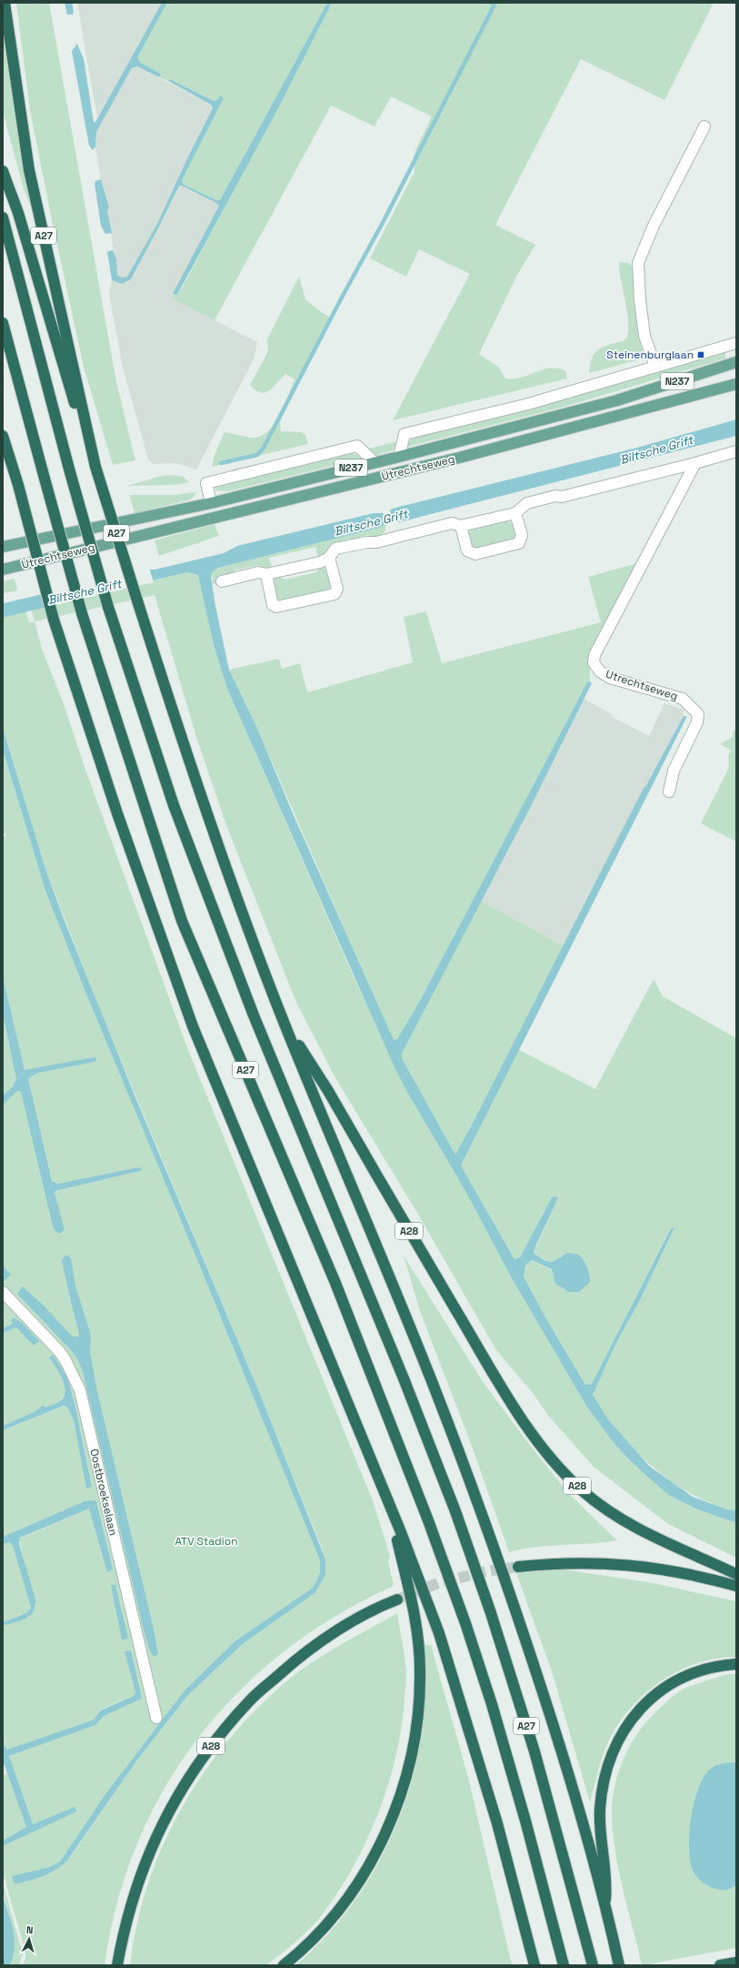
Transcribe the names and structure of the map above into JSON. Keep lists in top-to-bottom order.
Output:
{
  "streets": {
    "highway": ["A27", "A28"],
    "main road": ["N237", "Utrechtseweg"],
    "street": ["Oostbroekselaan"]
  },
  "crossings": [
    ["A27", "A28"]
  ],
  "water": ["Biltsche Grift"],
  "parks": ["ATV Stadion"],
  "places": {
    "transit": ["Steinenburglaan"]
  },
  "north": "top"
}
